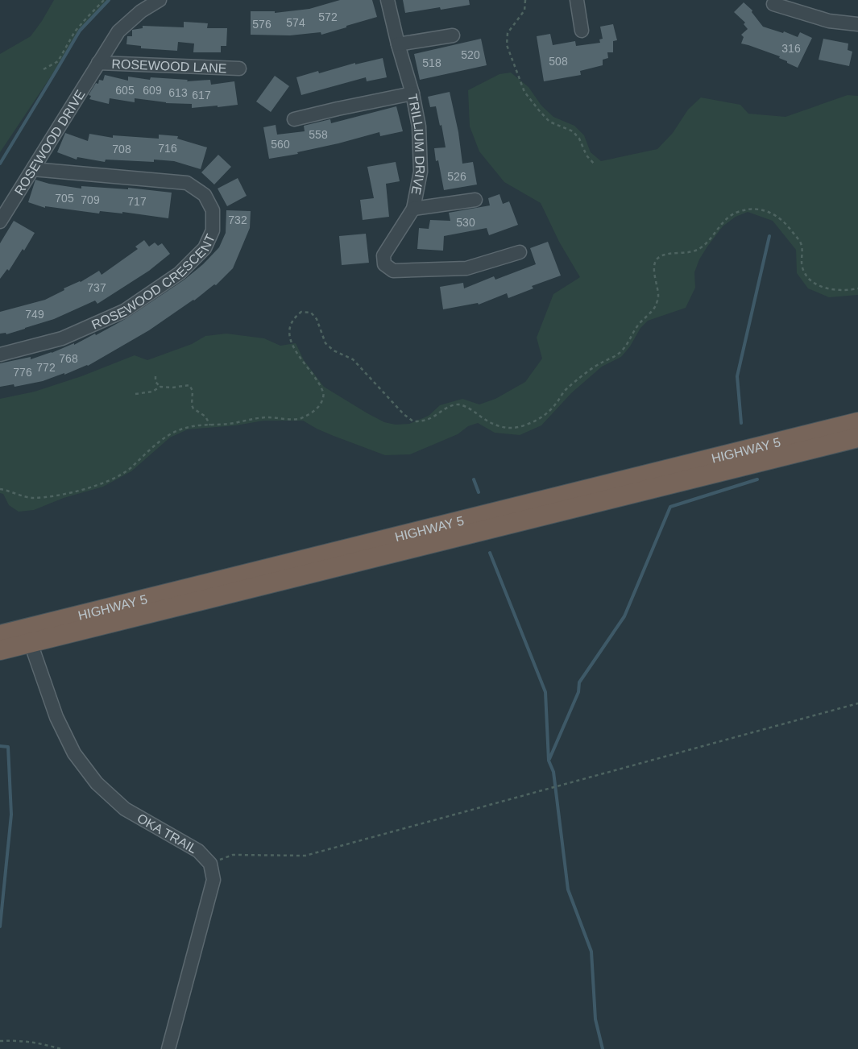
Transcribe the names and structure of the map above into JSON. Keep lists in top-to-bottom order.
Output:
{
  "streets": {
    "highway": ["HIGHWAY 5"],
    "street": [
      "ROSEWOOD LANE",
      "ROSEWOOD DRIVE",
      "TRILLIUM DRIVE",
      "ROSEWOOD CRESCENT",
      "OKA TRAIL"
    ]
  },
  "crossings": [
    ["ROSEWOOD LANE", "ROSEWOOD DRIVE"],
    ["ROSEWOOD DRIVE", "ROSEWOOD CRESCENT"],
    ["HIGHWAY 5", "OKA TRAIL"]
  ],
  "house_numbers": [
    "572",
    "574",
    "576",
    "316",
    "520",
    "508",
    "518",
    "605",
    "609",
    "613",
    "617",
    "558",
    "560",
    "716",
    "708",
    "526",
    "705",
    "709",
    "717",
    "732",
    "530",
    "737",
    "749",
    "768",
    "772",
    "776"
  ]
}
